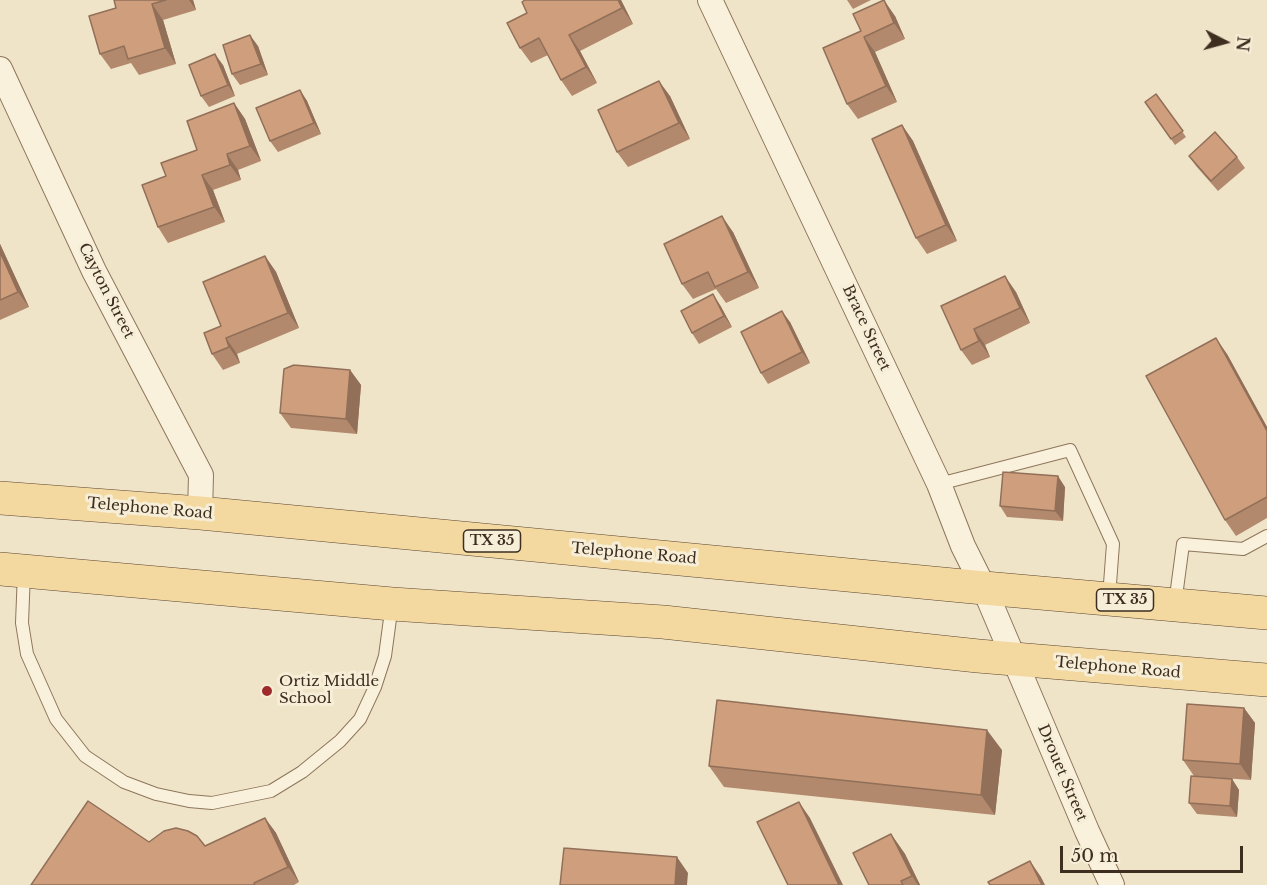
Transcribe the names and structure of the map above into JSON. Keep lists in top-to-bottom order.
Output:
{
  "streets": {
    "main road": ["Telephone Road", "TX 35"],
    "street": ["Cayton Street", "Brace Street", "Drouet Street"]
  },
  "crossings": [
    ["Cayton Street", "Telephone Road"],
    ["Brace Street", "Telephone Road"],
    ["Brace Street", "Drouet Street"],
    ["Telephone Road", "Drouet Street"]
  ],
  "places": ["Ortiz Middle School"],
  "scale_bar": "50 m",
  "north": "right"
}
